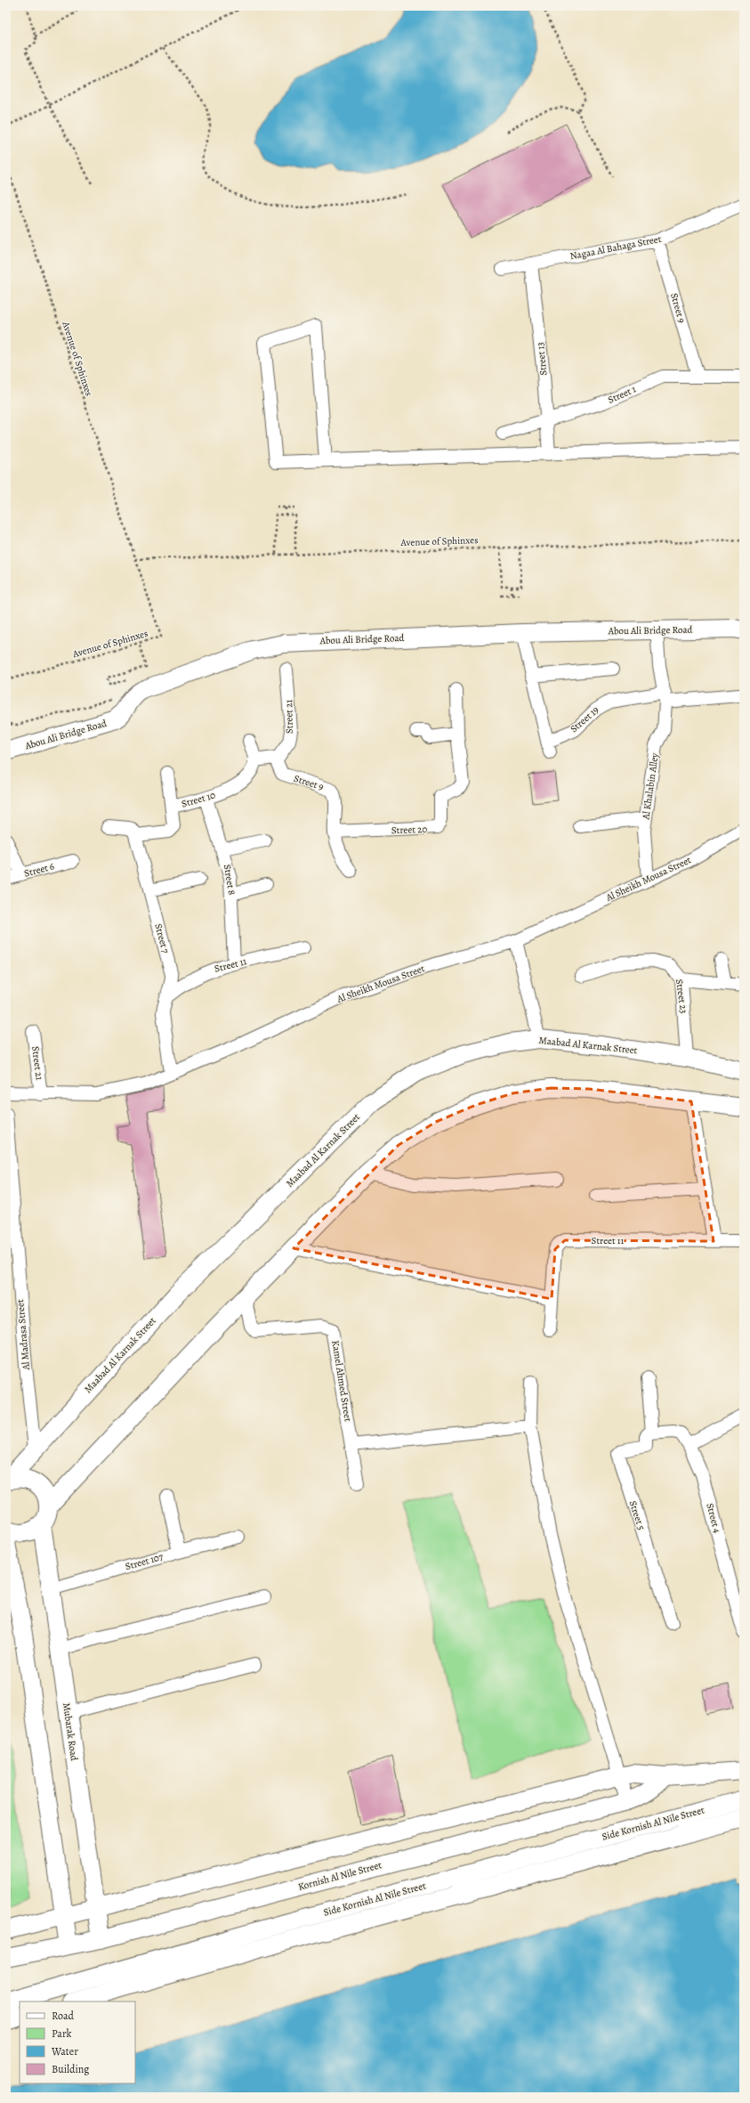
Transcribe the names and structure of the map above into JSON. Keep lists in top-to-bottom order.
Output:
{
  "streets": {
    "street": [
      "Nagaa Al Bahaga Street",
      "Street 9",
      "Street 13",
      "Street 1",
      "Abou Ali Bridge Road",
      "Street 21",
      "Street 19",
      "Al Khalabin Alley",
      "Street 10",
      "Street 20",
      "Street 6",
      "Al Sheikh Mousa Street",
      "Street 8",
      "Street 7",
      "Street 11",
      "Street 23",
      "Maabad Al Karnak Street",
      "Al Madrasa Street",
      "Kamel Ahmed Street",
      "Street 5",
      "Street 4",
      "Street 107",
      "Mubarak Road",
      "Side Kornish Al Nile Street",
      "Kornish Al Nile Street"
    ],
    "path": ["Avenue of Sphinxes"]
  },
  "crossings": [
    ["Nagaa Al Bahaga Street", "Street 9"],
    ["Nagaa Al Bahaga Street", "Street 13"],
    ["Street 9", "Street 1"],
    ["Street 9", "Street 21"],
    ["Street 9", "Street 20"],
    ["Street 13", "Street 1"],
    ["Abou Ali Bridge Road", "Al Khalabin Alley"],
    ["Street 21", "Al Sheikh Mousa Street"],
    ["Street 19", "Al Khalabin Alley"],
    ["Al Khalabin Alley", "Al Sheikh Mousa Street"],
    ["Street 10", "Street 8"],
    ["Al Sheikh Mousa Street", "Street 7"],
    ["Street 8", "Street 11"],
    ["Street 7", "Street 11"],
    ["Street 23", "Maabad Al Karnak Street"],
    ["Maabad Al Karnak Street", "Al Madrasa Street"],
    ["Street 5", "Street 4"],
    ["Street 107", "Mubarak Road"],
    ["Mubarak Road", "Kornish Al Nile Street"]
  ],
  "legend": [
    "Road",
    "Park",
    "Water",
    "Building"
  ]
}
